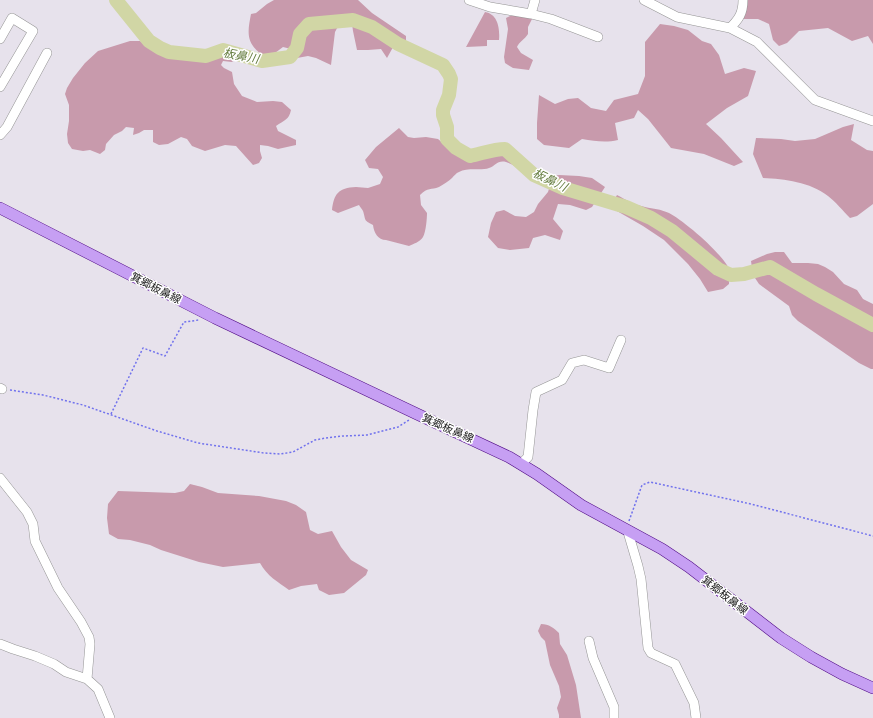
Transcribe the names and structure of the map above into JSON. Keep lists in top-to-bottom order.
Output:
{
  "streets": {
    "main road": ["箕郷板鼻線"]
  },
  "water": ["板鼻川"]
}
